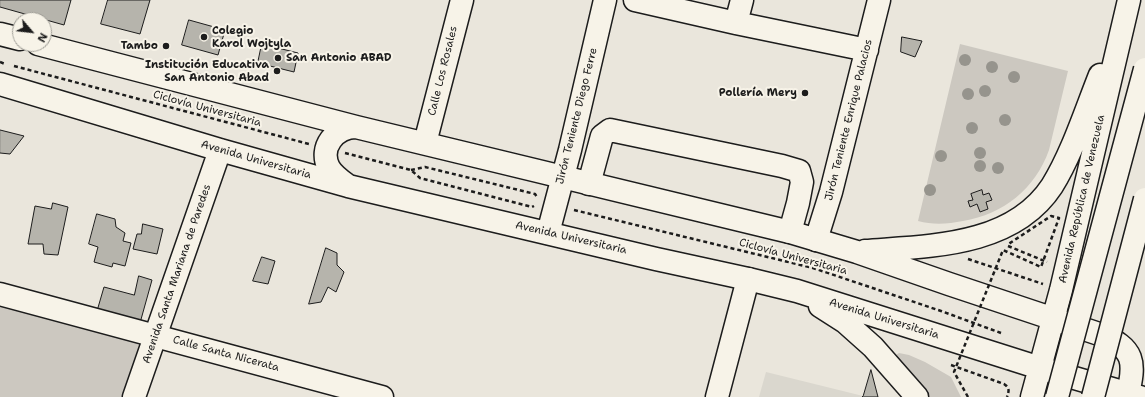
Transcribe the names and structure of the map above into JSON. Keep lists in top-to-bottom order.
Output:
{
  "streets": {
    "main road": [
      "Calle Los Rosales",
      "Jirón Teniente Diego Ferre",
      "Jirón Teniente Enrique Palacios",
      "Avenida Universitaria",
      "Avenida República de Venezuela",
      "Avenida Santa Mariana de Paredes",
      "Calle Santa Nicerata"
    ],
    "path": ["Ciclovía Universitaria"]
  },
  "crossings": [
    ["Ciclovía Universitaria", "Jirón Teniente Diego Ferre"],
    ["Jirón Teniente Diego Ferre", "Avenida Universitaria"],
    ["Avenida Universitaria", "Avenida República de Venezuela"],
    ["Avenida Universitaria", "Avenida Santa Mariana de Paredes"],
    ["Avenida Santa Mariana de Paredes", "Calle Santa Nicerata"]
  ],
  "places": [
    "Colegio Karol Wojtyla",
    "Tambo",
    "San Antonio ABAD",
    "Institución Educativa San Antonio Abad",
    "Pollería Mery"
  ],
  "north": "bottom right"
}
